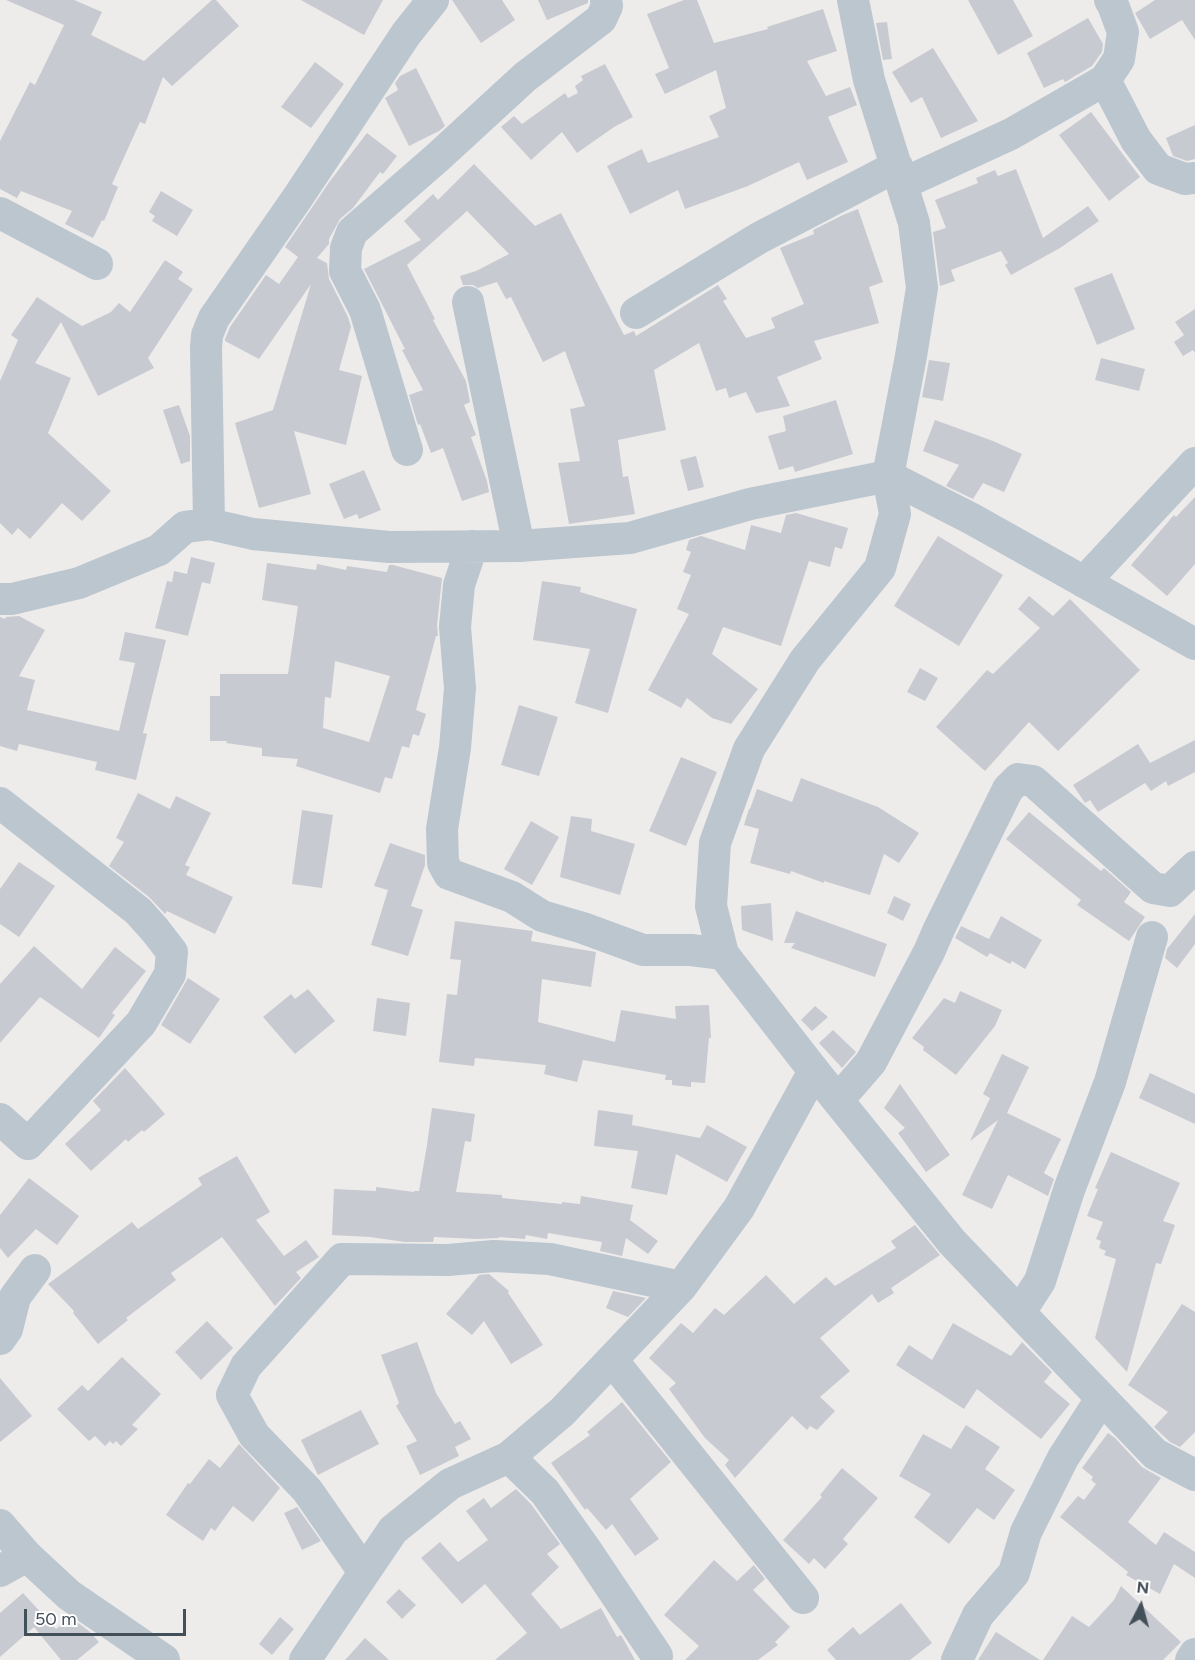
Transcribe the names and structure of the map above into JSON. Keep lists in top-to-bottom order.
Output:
{
  "scale_bar": "50 m",
  "north": "top"
}
